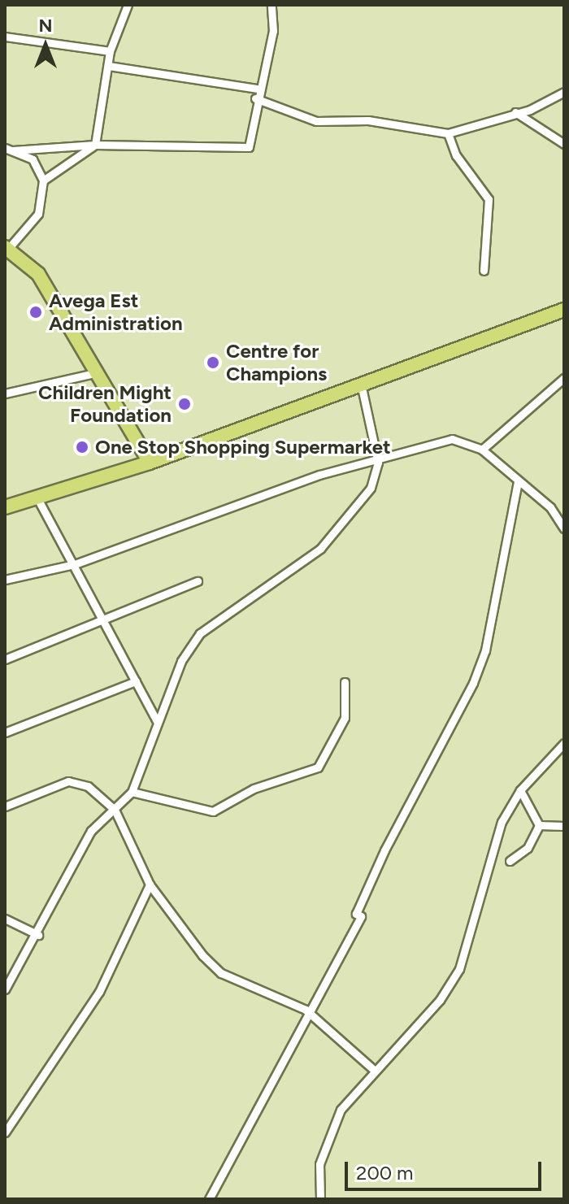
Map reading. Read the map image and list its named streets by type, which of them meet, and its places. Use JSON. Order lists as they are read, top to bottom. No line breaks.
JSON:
{"places":["Avega Est Administration","Centre for Champions","Children Might Foundation","One Stop Shopping Supermarket"],"scale_bar":"200 m","north":"top"}
